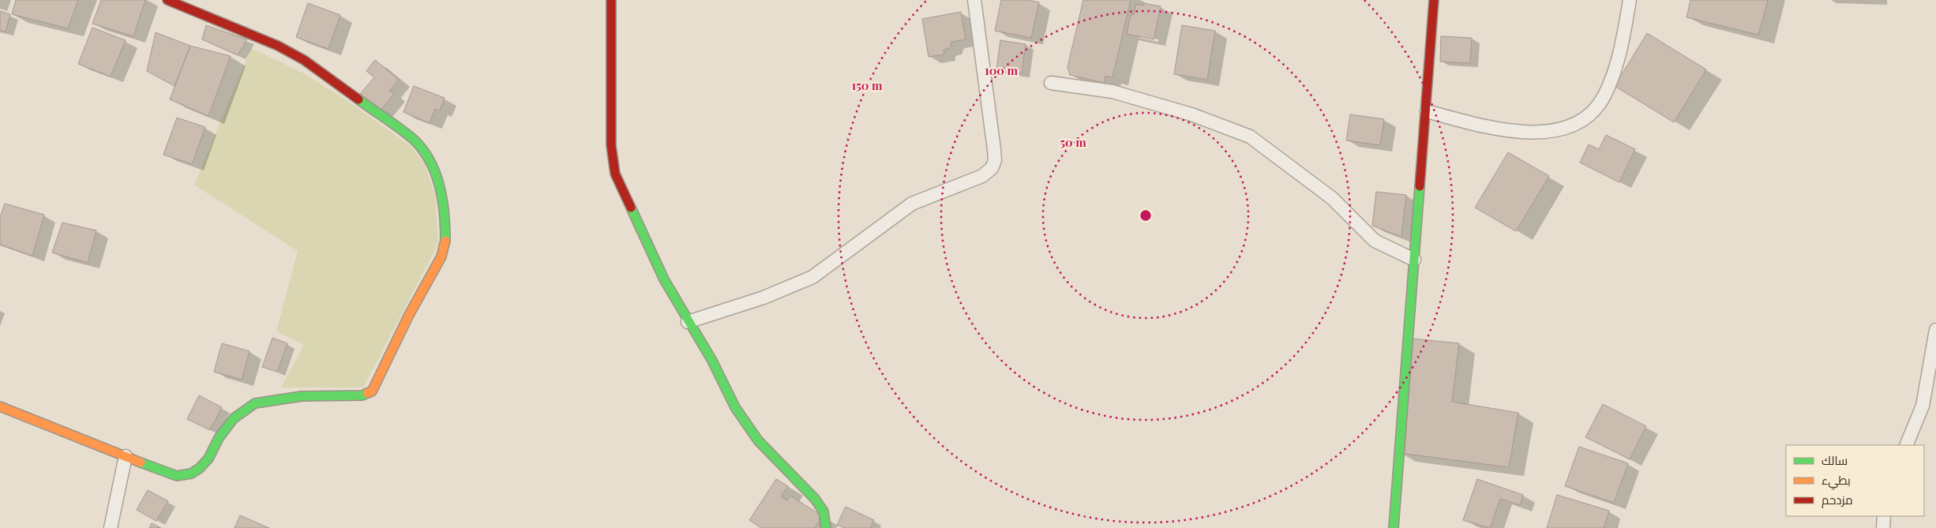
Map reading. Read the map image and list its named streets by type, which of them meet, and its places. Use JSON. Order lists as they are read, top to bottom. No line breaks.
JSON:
{"legend":["سالك","بطيء","مزدحم"],"rings":["100 m","150 m","50 m"]}
